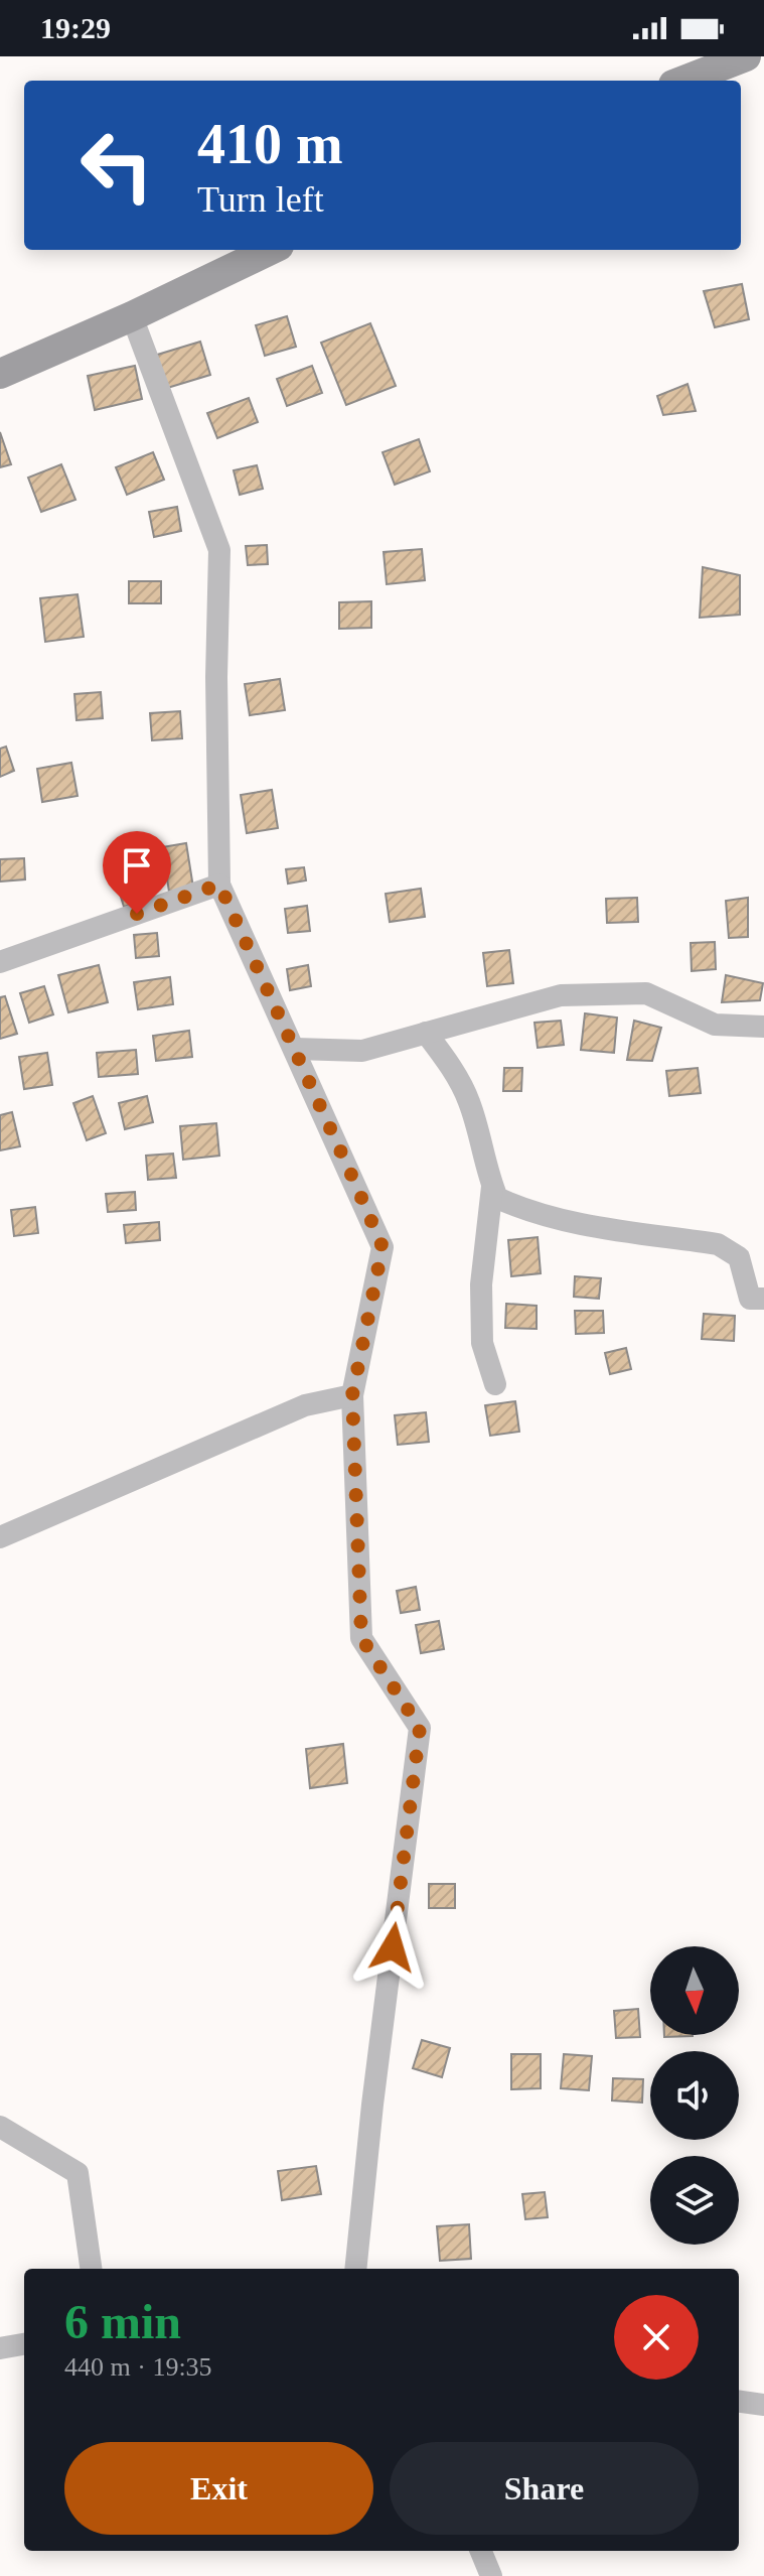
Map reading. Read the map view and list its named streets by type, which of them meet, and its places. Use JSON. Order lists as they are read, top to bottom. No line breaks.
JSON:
{"north":"bottom","page":{"status":"19:29","turn":["410 m","Turn left"],"heading":["6 min","440 m · 19:35"],"buttons":["Exit","Share"]}}
